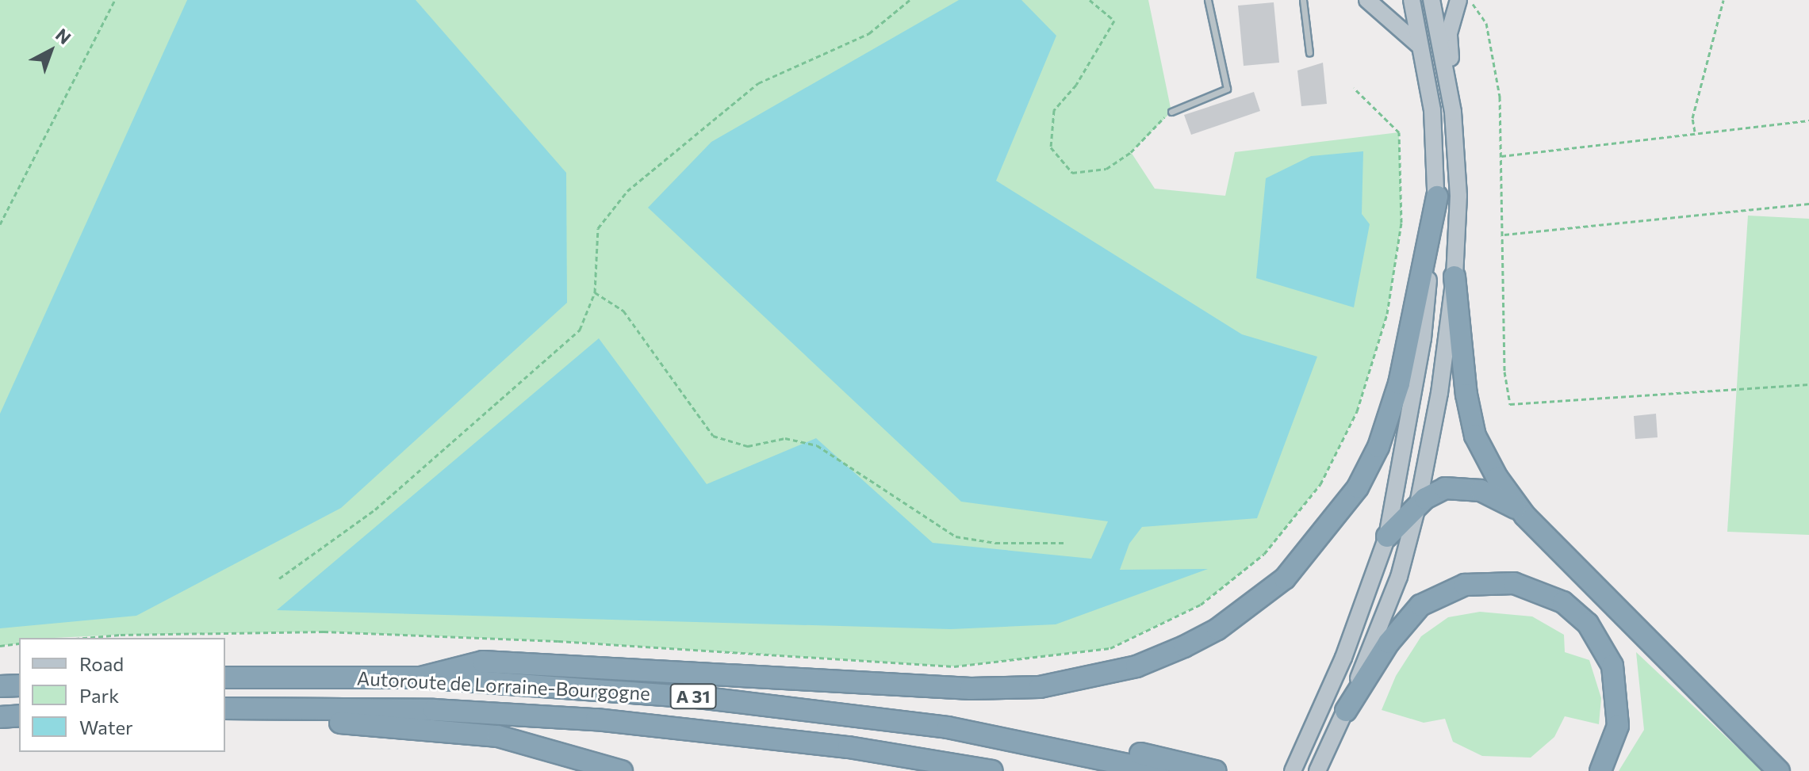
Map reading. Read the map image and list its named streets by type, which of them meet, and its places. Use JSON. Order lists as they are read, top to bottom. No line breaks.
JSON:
{"streets":{"highway":["Autoroute de Lorraine-Bourgogne","A 31"]},"legend":["Road","Park","Water"],"north":"top right"}
